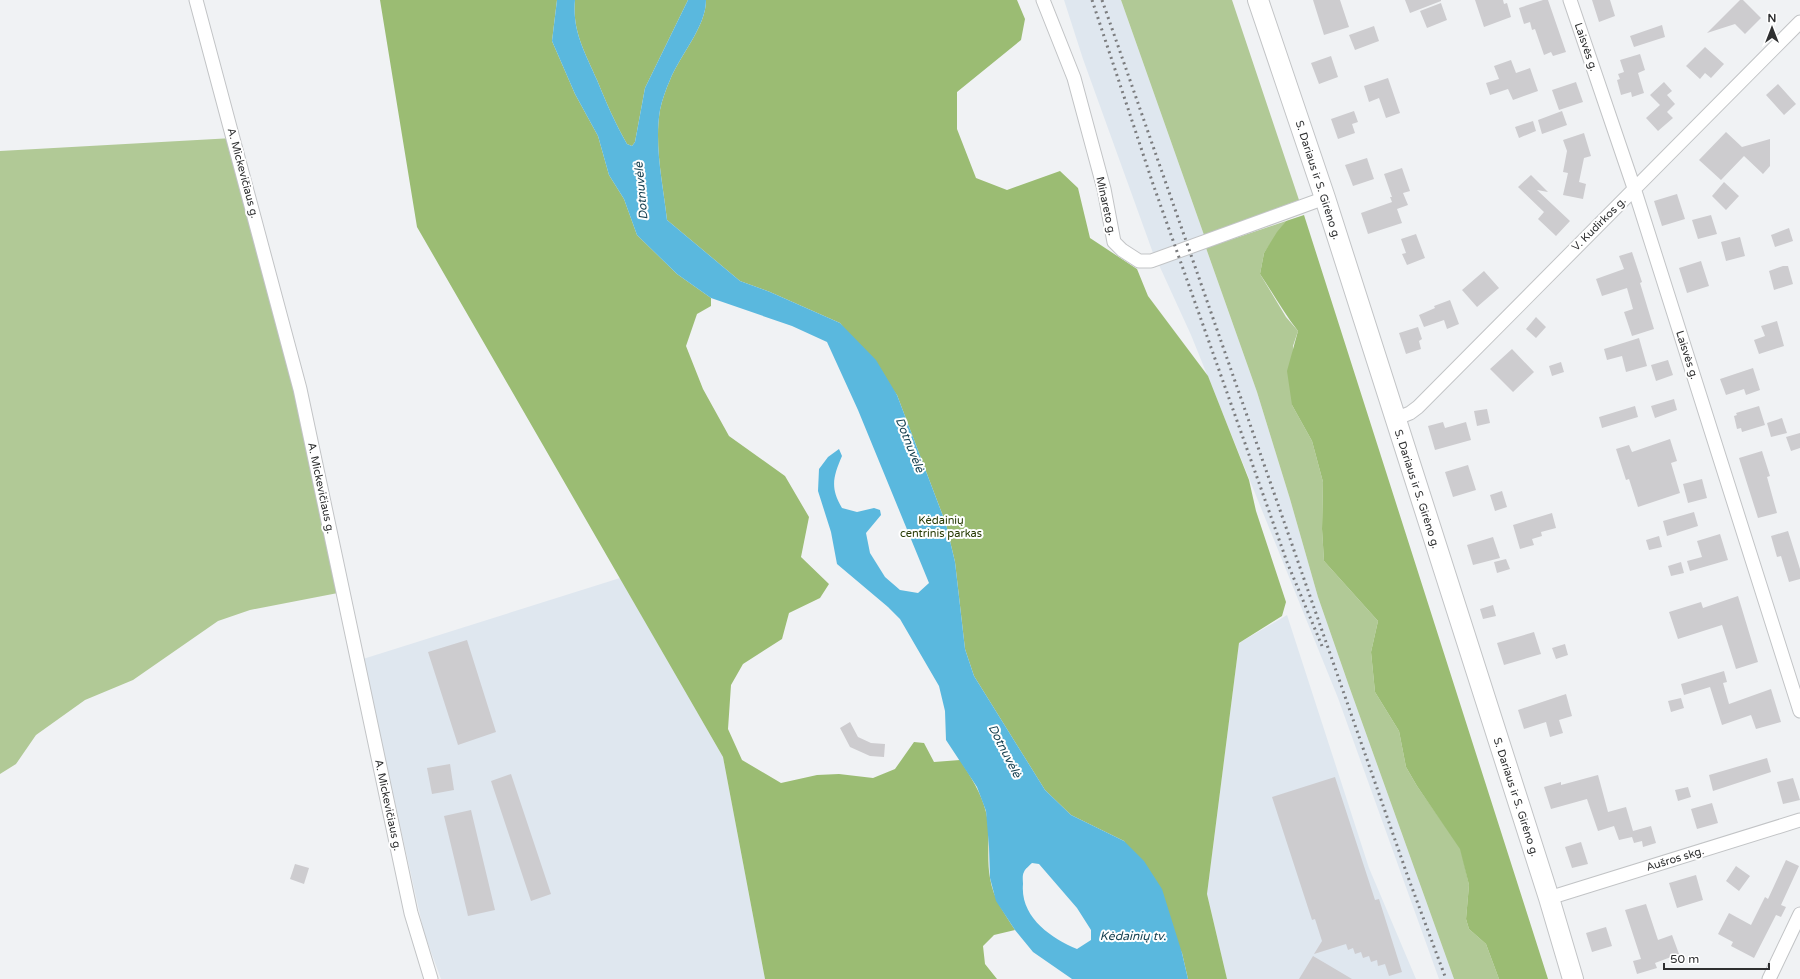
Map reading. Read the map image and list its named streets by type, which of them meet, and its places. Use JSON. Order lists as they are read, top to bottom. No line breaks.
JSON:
{"streets":{"main road":["S. Dariaus ir S. Girėno g."],"street":["Laisvės g.","A. Mickevičiaus g.","Minareto g.","V. Kudirkos g.","Aušros skg."]},"crossings":[["Laisvės g.","V. Kudirkos g."],["S. Dariaus ir S. Girėno g.","Minareto g."],["S. Dariaus ir S. Girėno g.","V. Kudirkos g."],["S. Dariaus ir S. Girėno g.","Aušros skg."]],"water":["Dotnuvėlė","Kėdainių tv."],"parks":["Kėdainių centrinis parkas"],"scale_bar":"50 m","north":"top"}
